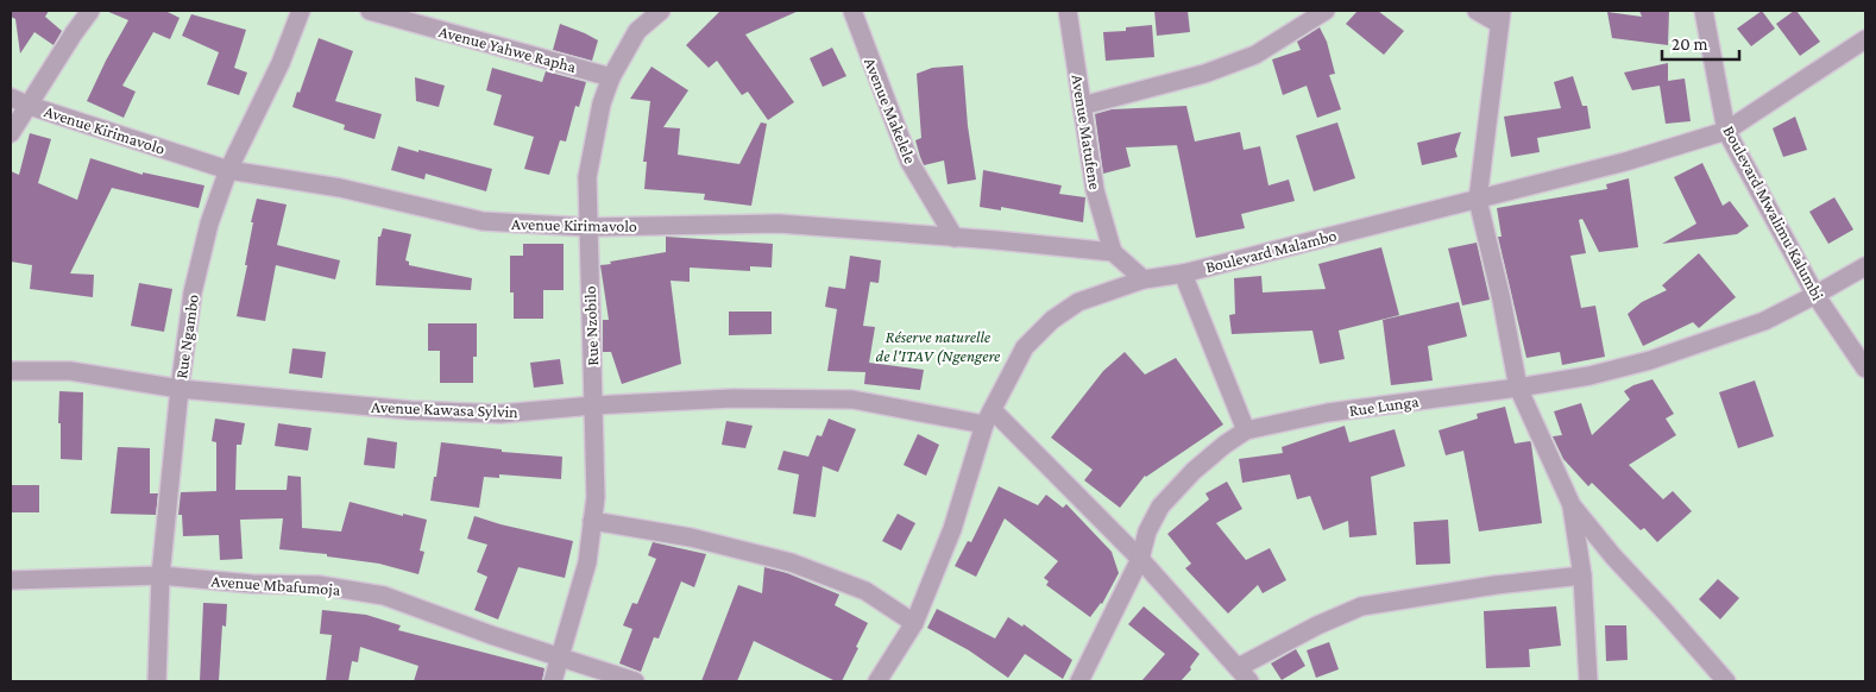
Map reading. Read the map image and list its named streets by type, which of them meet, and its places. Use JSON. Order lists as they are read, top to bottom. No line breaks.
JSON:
{"streets":{"street":["Avenue Yahwe Rapha","Avenue Makelele","Avenue Kirimavolo","Avenue Matufene","Boulevard Mwalimu Kalumbi","Boulevard Malambo","Rue Nzobilo","Rue Ngambo","Rue Lunga","Avenue Kawasa Sylvin","Avenue Mbafumoja"]},"crossings":[["Avenue Yahwe Rapha","Rue Nzobilo"],["Avenue Makelele","Avenue Kirimavolo"],["Avenue Kirimavolo","Avenue Matufene"],["Avenue Kirimavolo","Rue Nzobilo"],["Avenue Kirimavolo","Rue Ngambo"],["Boulevard Mwalimu Kalumbi","Boulevard Malambo"],["Boulevard Mwalimu Kalumbi","Rue Lunga"],["Boulevard Malambo","Avenue Kawasa Sylvin"],["Rue Nzobilo","Avenue Kawasa Sylvin"],["Rue Nzobilo","Avenue Mbafumoja"],["Rue Ngambo","Avenue Kawasa Sylvin"],["Rue Ngambo","Avenue Mbafumoja"]],"parks":["Réserve naturelle de l'ITAV (Ngengere"],"scale_bar":"20 m"}
